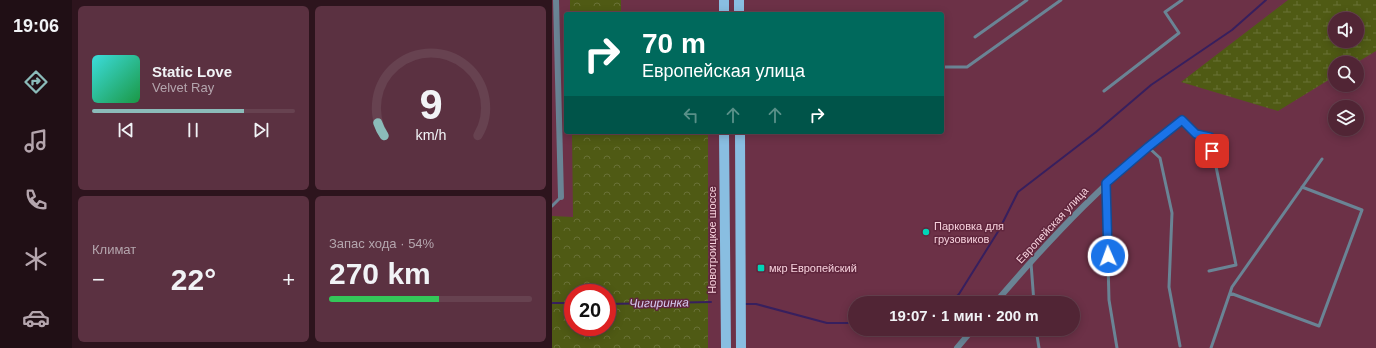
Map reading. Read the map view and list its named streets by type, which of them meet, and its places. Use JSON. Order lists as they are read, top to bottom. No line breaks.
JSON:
{"streets":{"main road":["Новотроицкое шоссе"],"street":["Европейская улица"]},"water":["Чигиринка"],"places":{"other":["Парковка для грузовиков"],"transit":["мкр Европейский"]},"page":{"tabs":"19:06","turn":["70 m","Европейская улица"],"song":["Static Love","Velvet Ray"],"tile":["Климат",["Запас хода · 54%","270 km"]],"heat":["−","22°","+"],"limit":"20","trip":"19:07 · 1 мин · 200 m","gauge":["9","km/h"]}}
